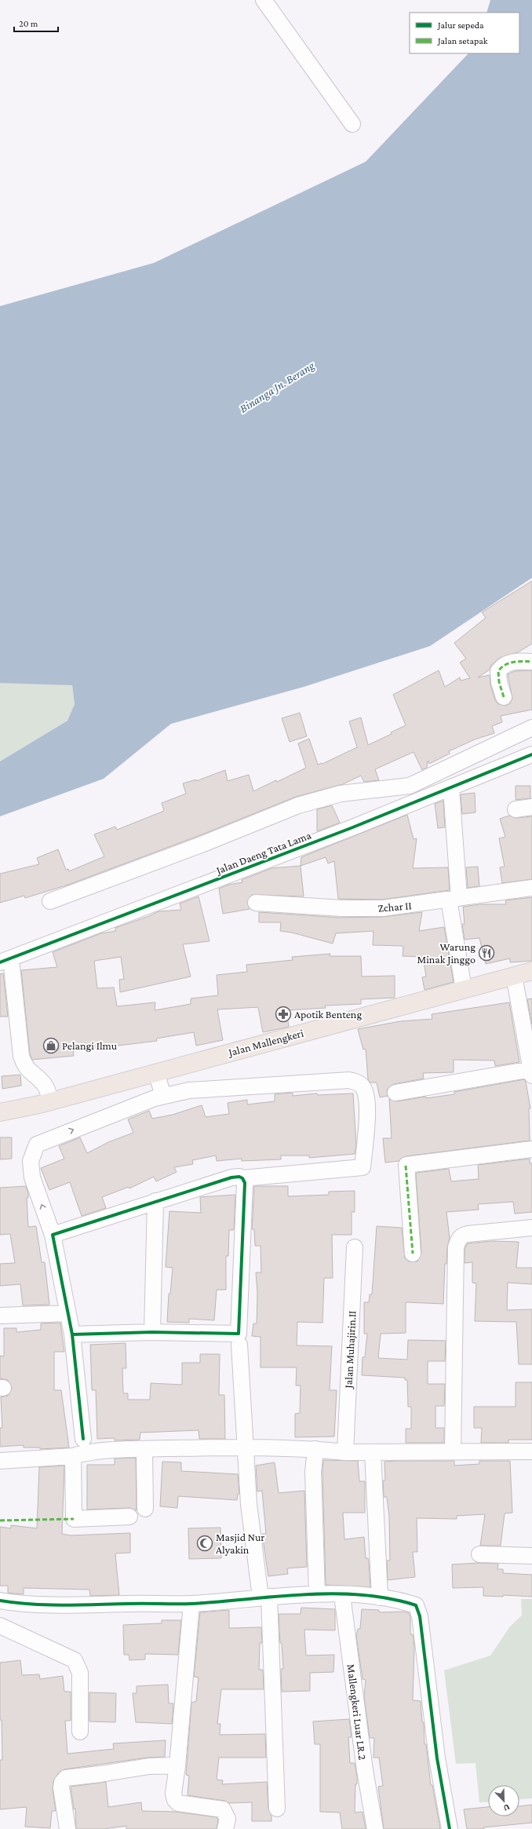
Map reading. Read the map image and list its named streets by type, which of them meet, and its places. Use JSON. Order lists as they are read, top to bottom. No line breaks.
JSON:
{"streets":{"main road":["Jalan Mallengkeri"],"street":["Jalan Daeng Tata Lama","Zchar II","Jalan Muhajirin.II","Mallengkeri Luar LR.2"]},"water":["Binanga Jn. Berang"],"places":{"restaurant":["Warung Minak Jinggo"],"pharmacy":["Apotik Benteng"],"shop":["Pelangi Ilmu"],"mosque":["Masjid Nur Alyakin"]},"legend":["Jalur sepeda","Jalan setapak"],"scale_bar":"20 m","north":"bottom right"}
